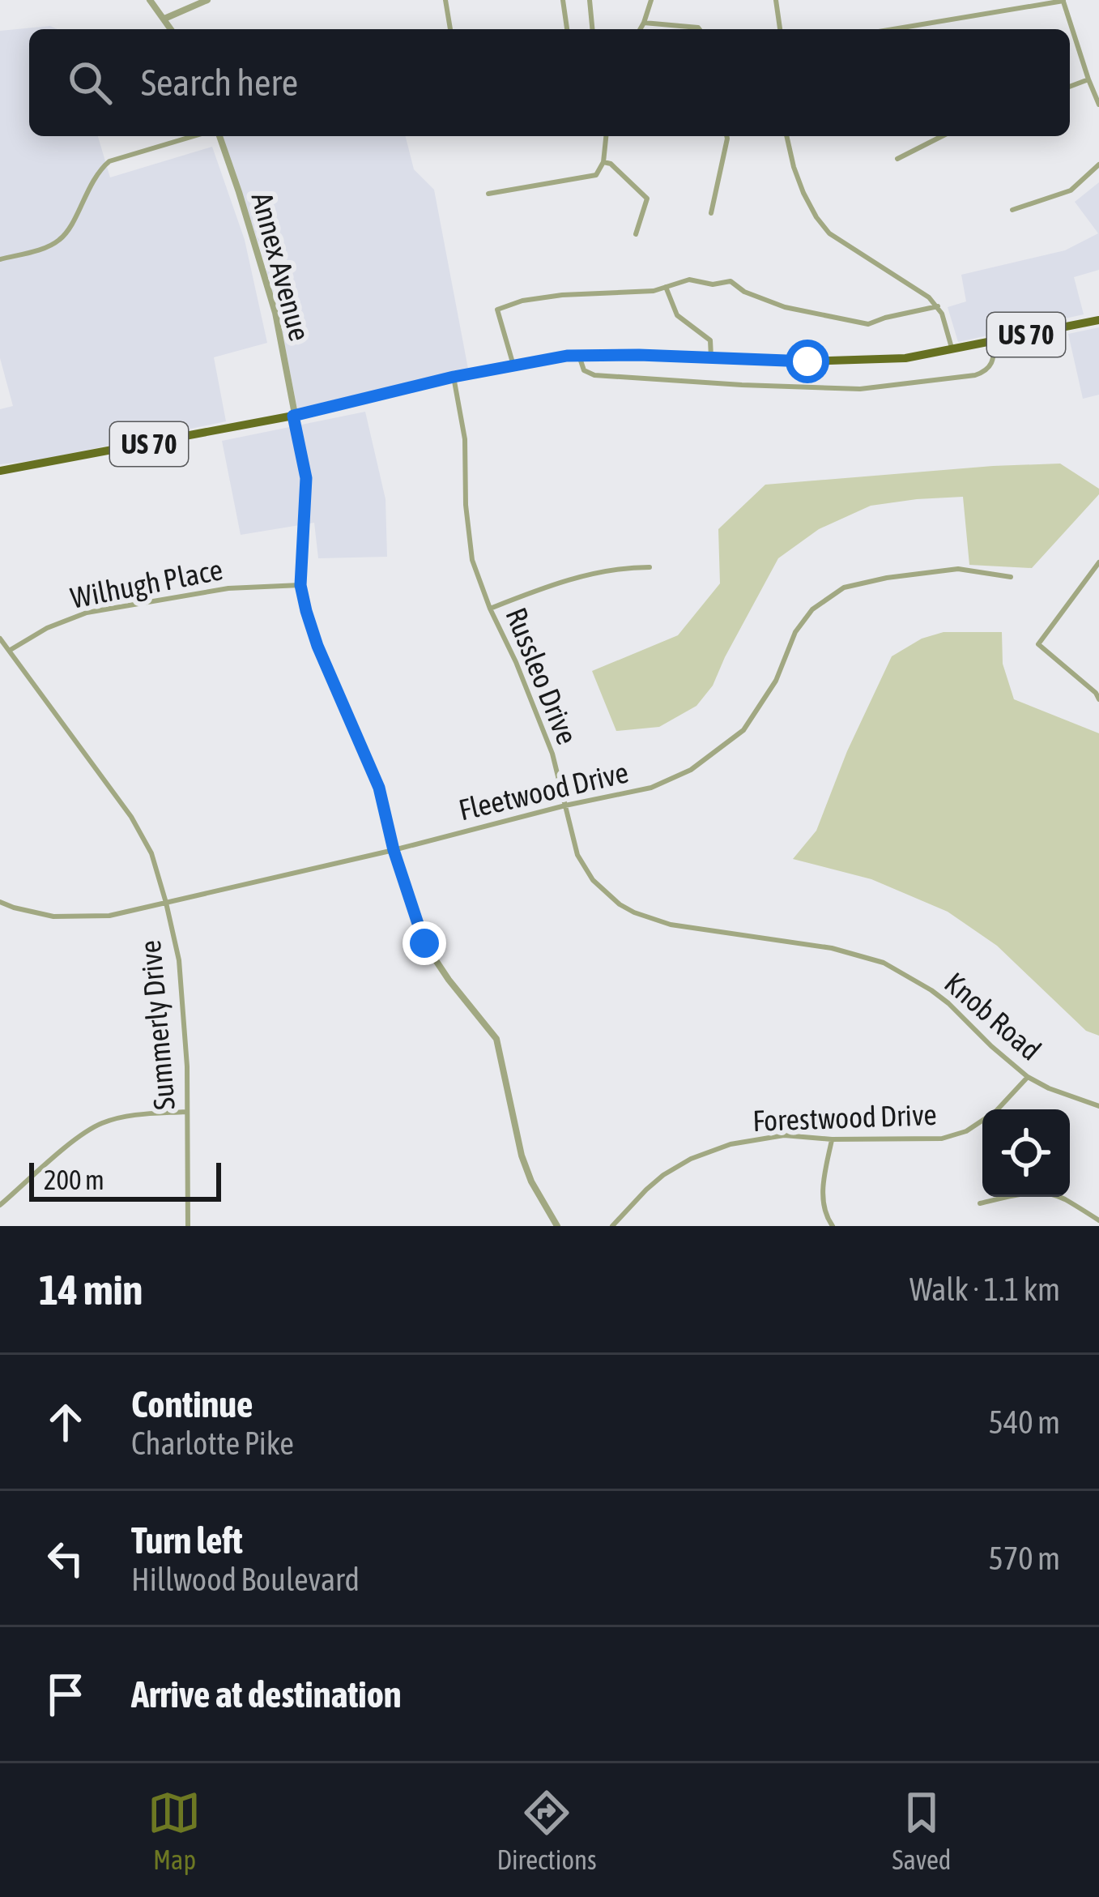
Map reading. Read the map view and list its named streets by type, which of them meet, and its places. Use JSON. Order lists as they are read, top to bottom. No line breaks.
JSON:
{"streets":{"main road":["US 70"],"street":["Annex Avenue","Wilhugh Place","Russleo Drive","Fleetwood Drive","Knob Road","Summerly Drive","Forestwood Drive"]},"crossings":[["Annex Avenue","US 70"],["Annex Avenue","Wilhugh Place"],["Annex Avenue","Fleetwood Drive"],["US 70","Russleo Drive"],["Wilhugh Place","Summerly Drive"],["Russleo Drive","Fleetwood Drive"],["Russleo Drive","Knob Road"],["Fleetwood Drive","Summerly Drive"],["Knob Road","Forestwood Drive"]],"scale_bar":"200 m","page":{"search":"Search here","scale":"200 m","heading":["14 min","Walk · 1.1 km"],"list":[["Continue","Charlotte Pike","540 m"],["Turn left","Hillwood Boulevard","570 m"],"Arrive at destination"],"nav":["Map","Directions","Saved"]}}
